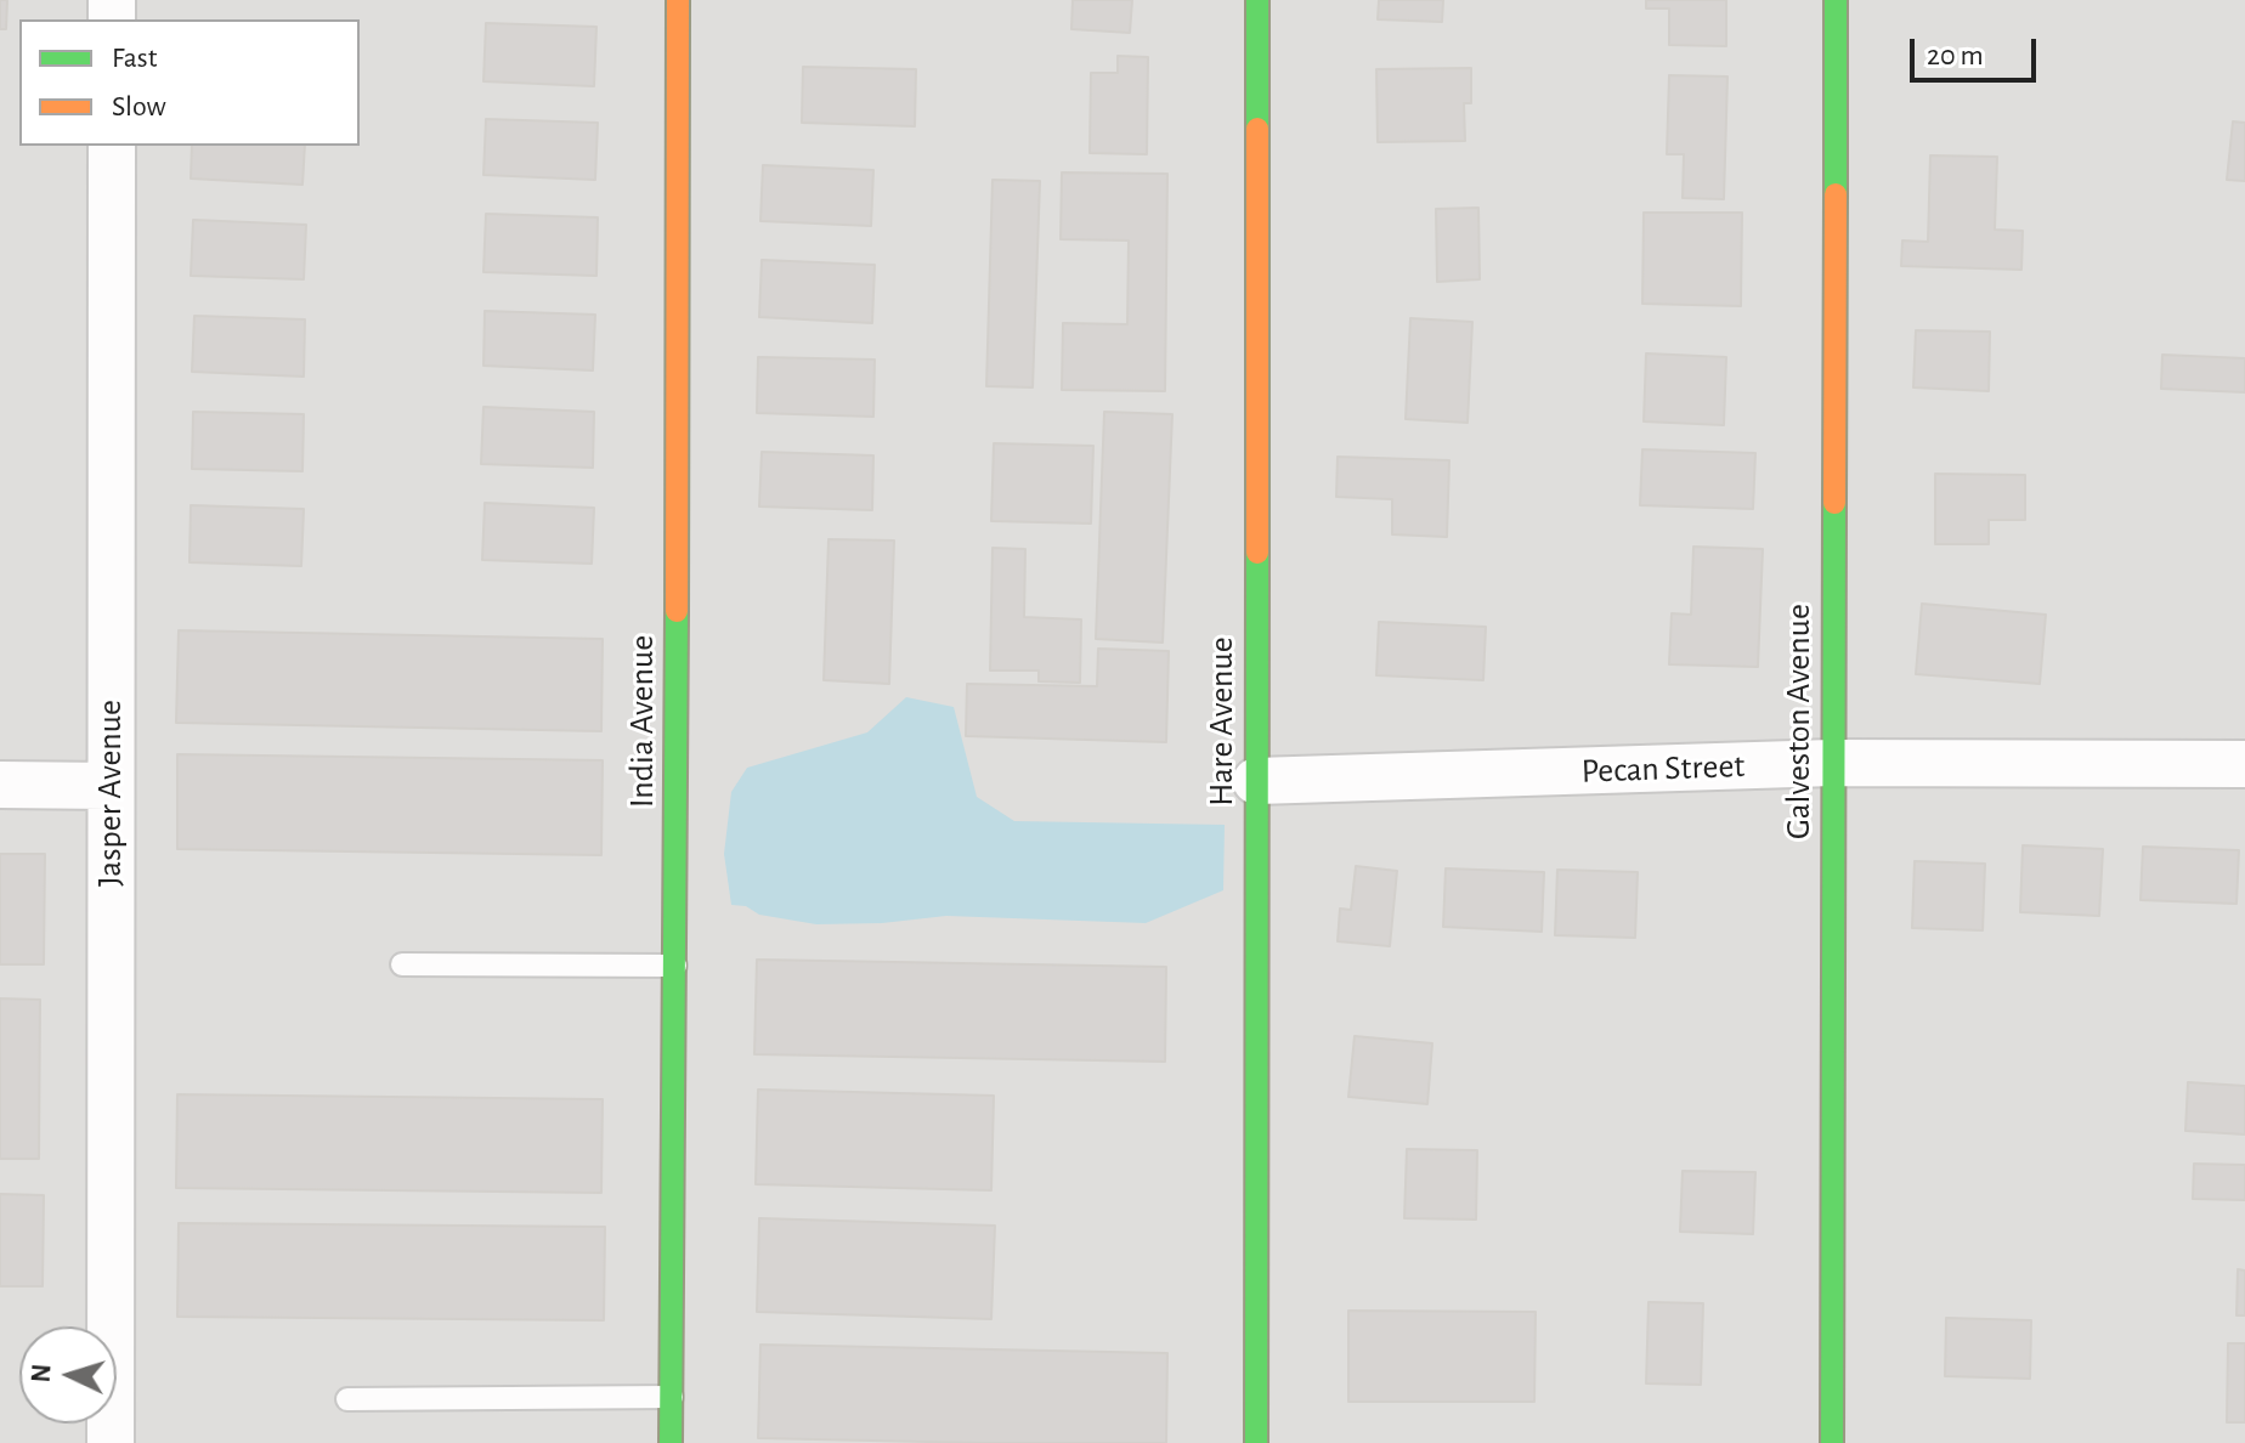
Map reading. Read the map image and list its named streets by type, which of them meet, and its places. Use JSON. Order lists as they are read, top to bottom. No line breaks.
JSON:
{"streets":{"street":["India Avenue","Hare Avenue","Galveston Avenue","Pecan Street","Jasper Avenue"]},"crossings":[["Hare Avenue","Pecan Street"],["Galveston Avenue","Pecan Street"]],"legend":["Fast","Slow"],"scale_bar":"20 m","north":"left"}
